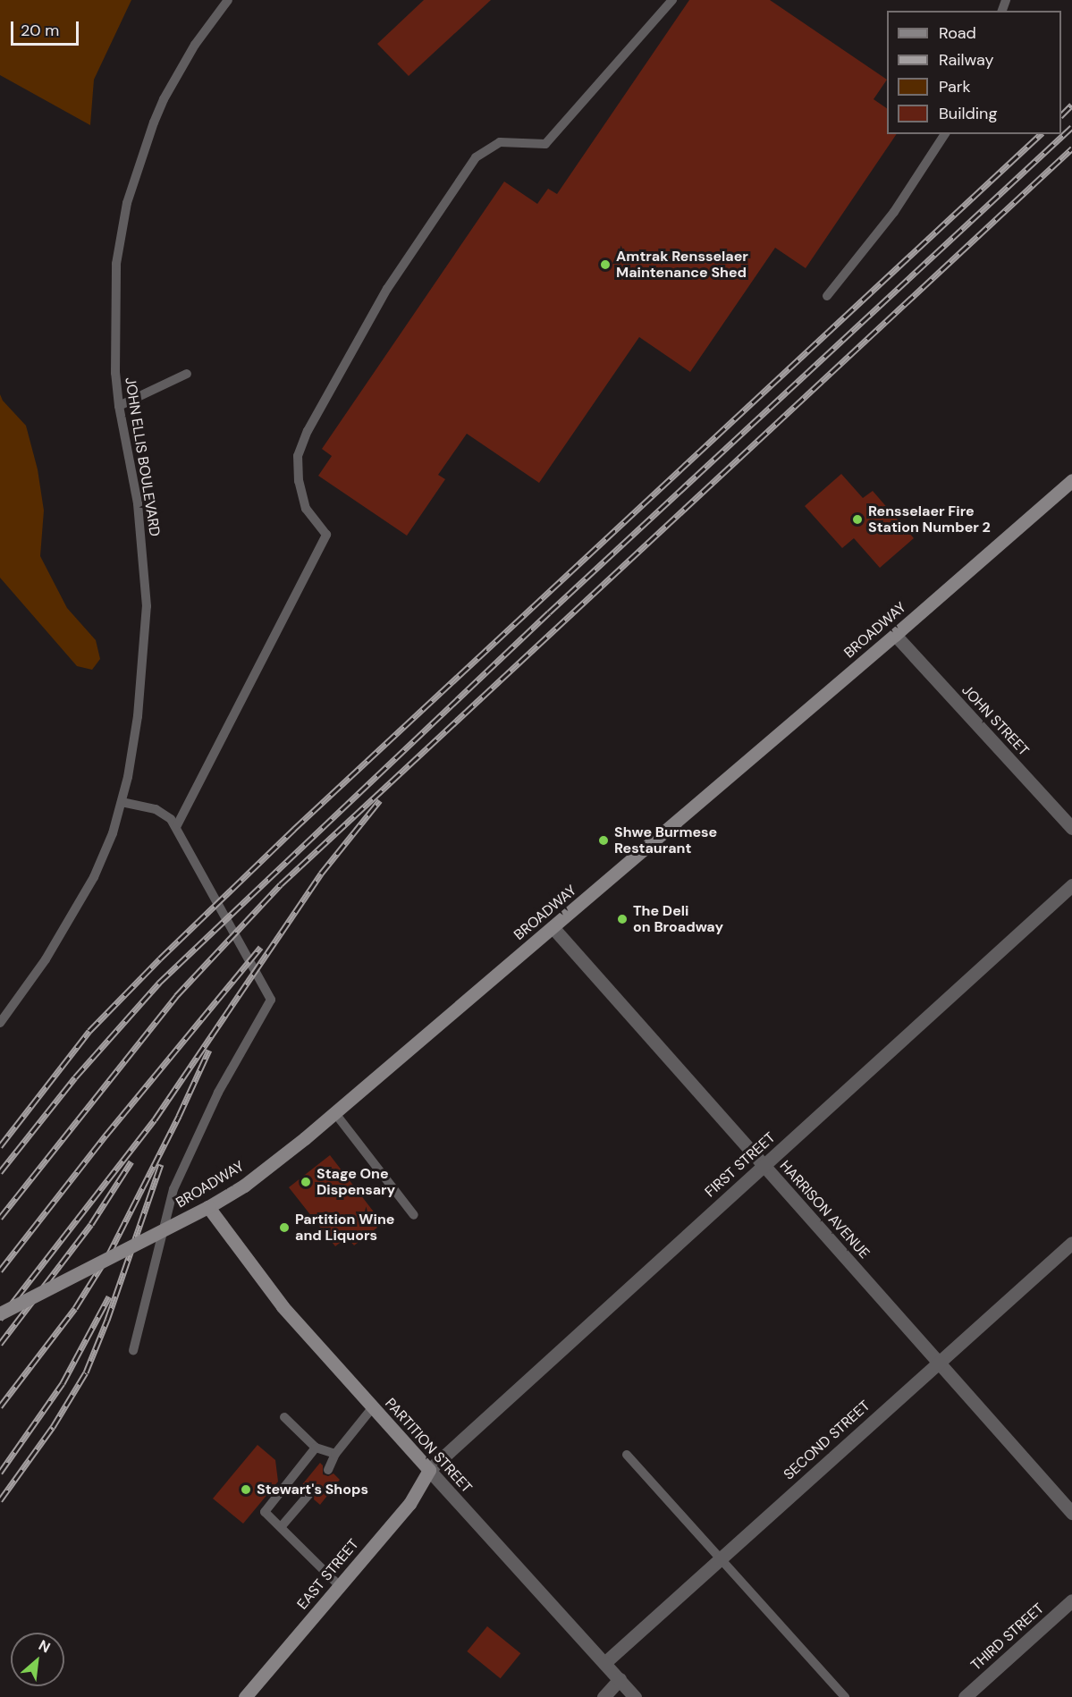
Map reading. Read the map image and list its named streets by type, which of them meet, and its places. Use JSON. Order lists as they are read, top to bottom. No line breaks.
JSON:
{"streets":{"street":["BROADWAY","JOHN STREET","FIRST STREET","HARRISON AVENUE","SECOND STREET","PARTITION STREET","EAST STREET","THIRD STREET"],"lane":["JOHN ELLIS BOULEVARD"]},"crossings":[["BROADWAY","JOHN STREET"],["BROADWAY","HARRISON AVENUE"],["BROADWAY","PARTITION STREET"],["FIRST STREET","HARRISON AVENUE"],["FIRST STREET","PARTITION STREET"],["FIRST STREET","EAST STREET"],["HARRISON AVENUE","SECOND STREET"],["SECOND STREET","PARTITION STREET"],["PARTITION STREET","EAST STREET"]],"places":["Amtrak Rensselaer Maintenance Shed","Rensselaer Fire Station Number 2","Shwe Burmese Restaurant","The Deli on Broadway","Stage One Dispensary","Partition Wine and Liquors","Stewart's Shops"],"legend":["Road","Railway","Park","Building"],"scale_bar":"20 m","north":"top right"}
